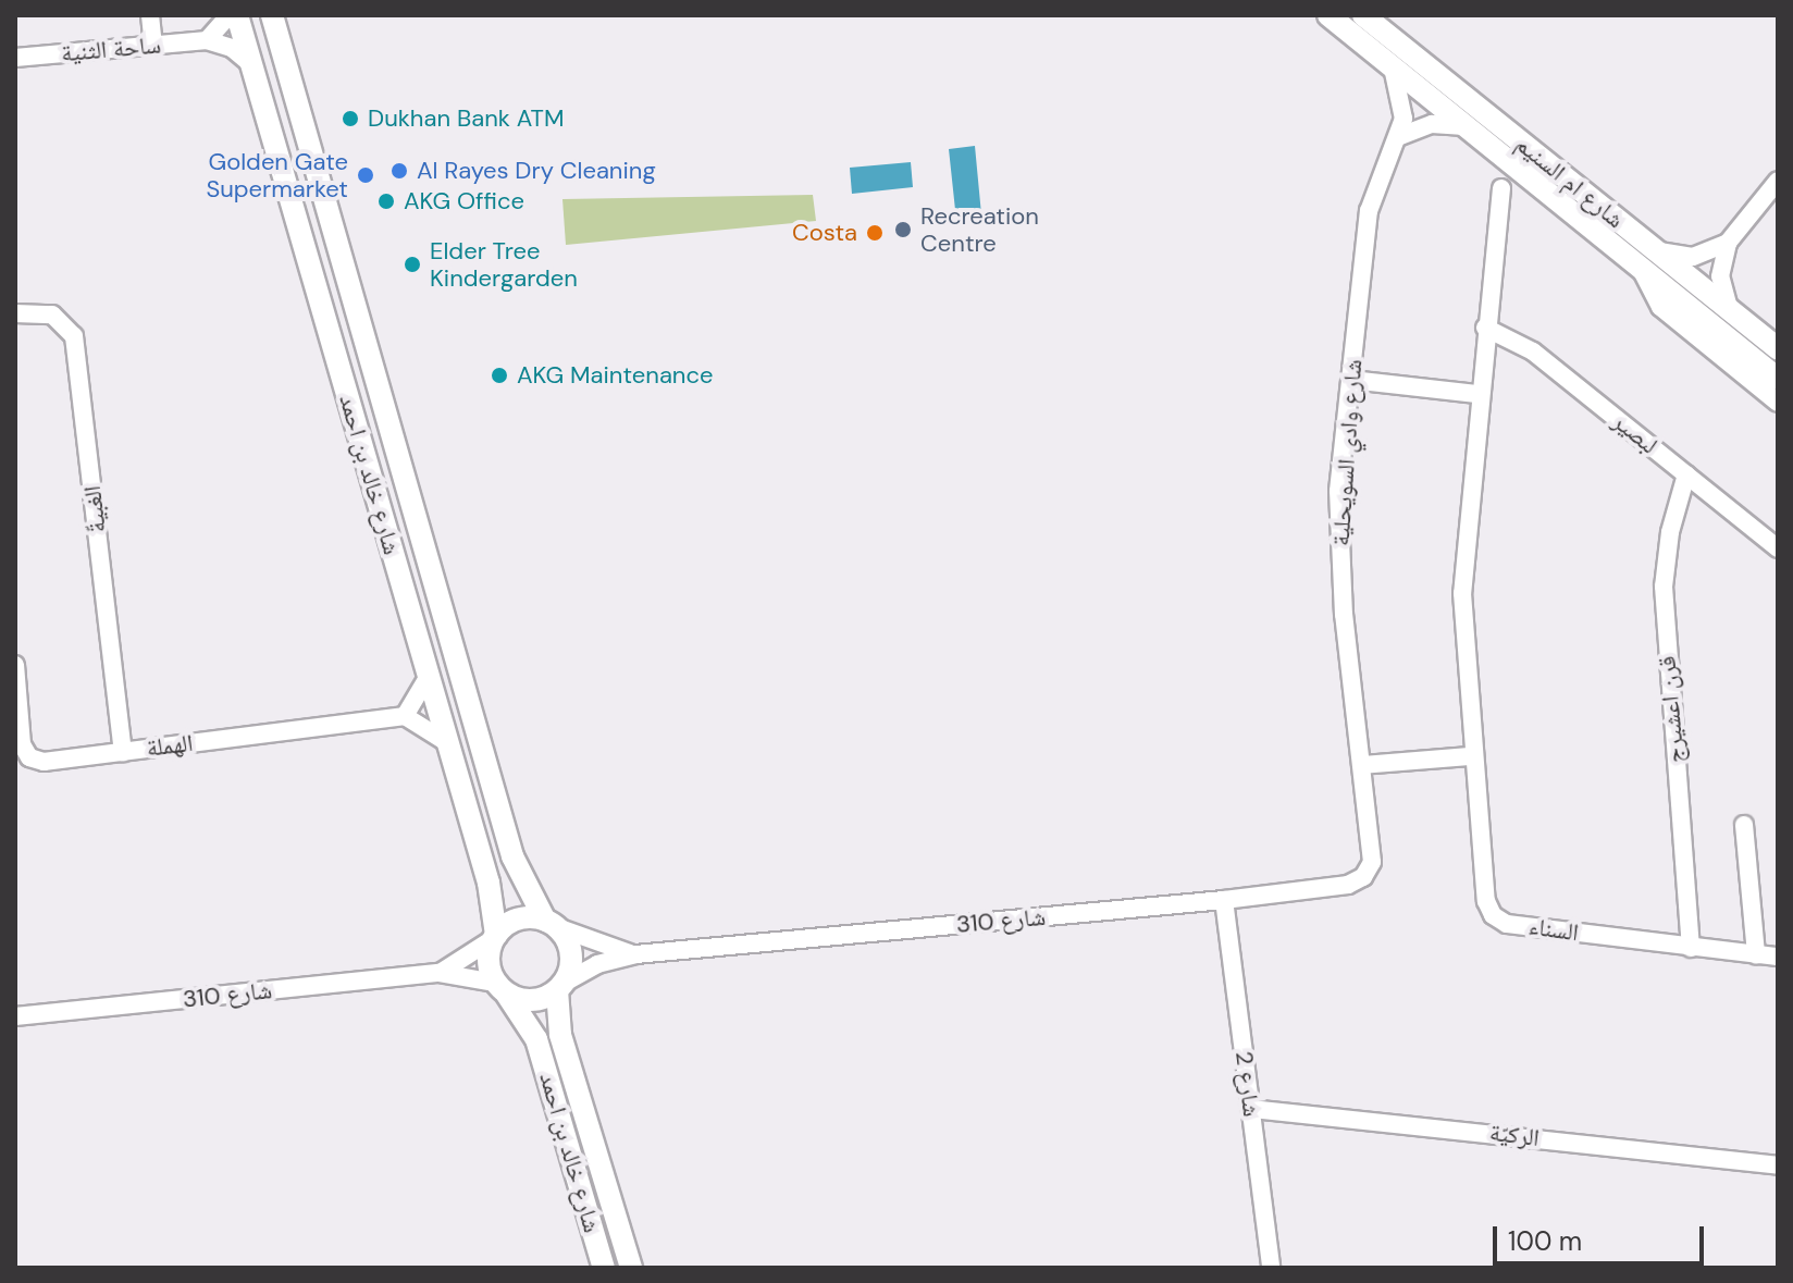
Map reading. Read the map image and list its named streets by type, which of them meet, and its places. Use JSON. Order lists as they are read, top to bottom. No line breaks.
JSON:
{"streets":{"main road":["شارع ام السنيم","شارع خالد بن احمد"],"street":["ساحة الثنية","لبصير","شارع وادي السويحلية","الغبيةّ","قرن اعشيرج","الهملة","شارع 310","السناء","شارع 2","الركيّة"]},"crossings":[["شارع ام السنيم","شارع وادي السويحلية"],["لبصير","قرن اعشيرج"],["لبصير","السناء"],["شارع وادي السويحلية","شارع 310"],["شارع خالد بن احمد","شارع 310"],["الغبيةّ","الهملة"],["قرن اعشيرج","السناء"],["شارع 310","شارع 2"],["شارع 2","الركيّة"]],"places":["Dukhan Bank ATM","Al Rayes Dry Cleaning","Golden Gate Supermarket","AKG Office","Recreation Centre","Costa","Elder Tree Kindergarden","AKG Maintenance"],"scale_bar":"100 m"}
